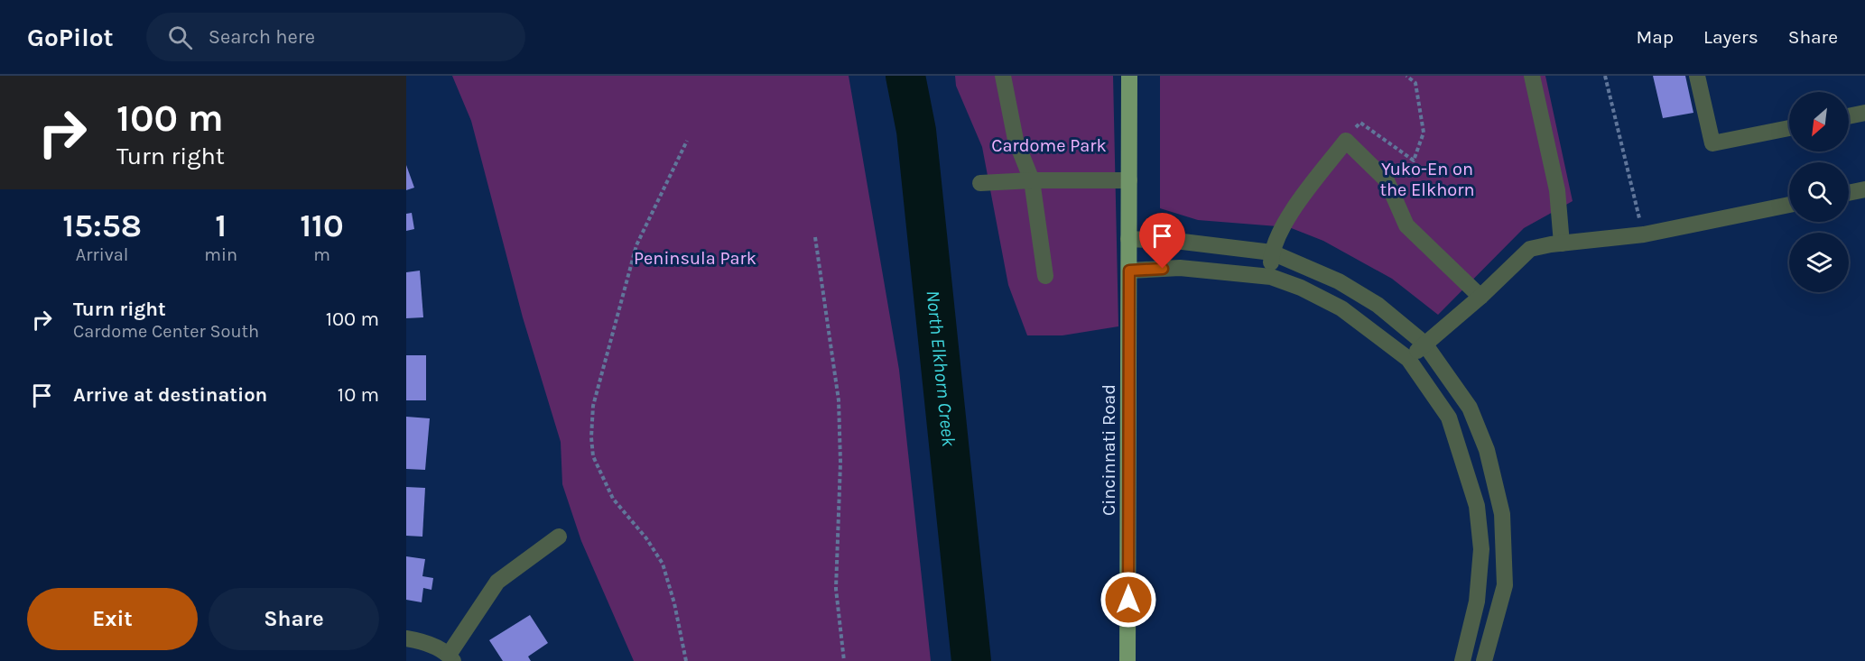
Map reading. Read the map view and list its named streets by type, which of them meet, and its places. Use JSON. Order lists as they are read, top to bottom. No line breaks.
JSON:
{"streets":{"main road":["Cincinnati Road"]},"water":["North Elkhorn Creek"],"parks":["Cardome Park","Yuko-En on the Elkhorn","Peninsula Park"],"north":"bottom left","page":{"header":"GoPilot","search":"Search here","nav":["Map","Layers","Share"],"turn":["100 m","Turn right"],"eta":["15:58","Arrival","1","min","110","m"],"list":[{"name":"Turn right","note":"Cardome Center South","value":"100 m"},{"name":"Arrive at destination","value":"10 m"}],"buttons":["Exit","Share"]}}
